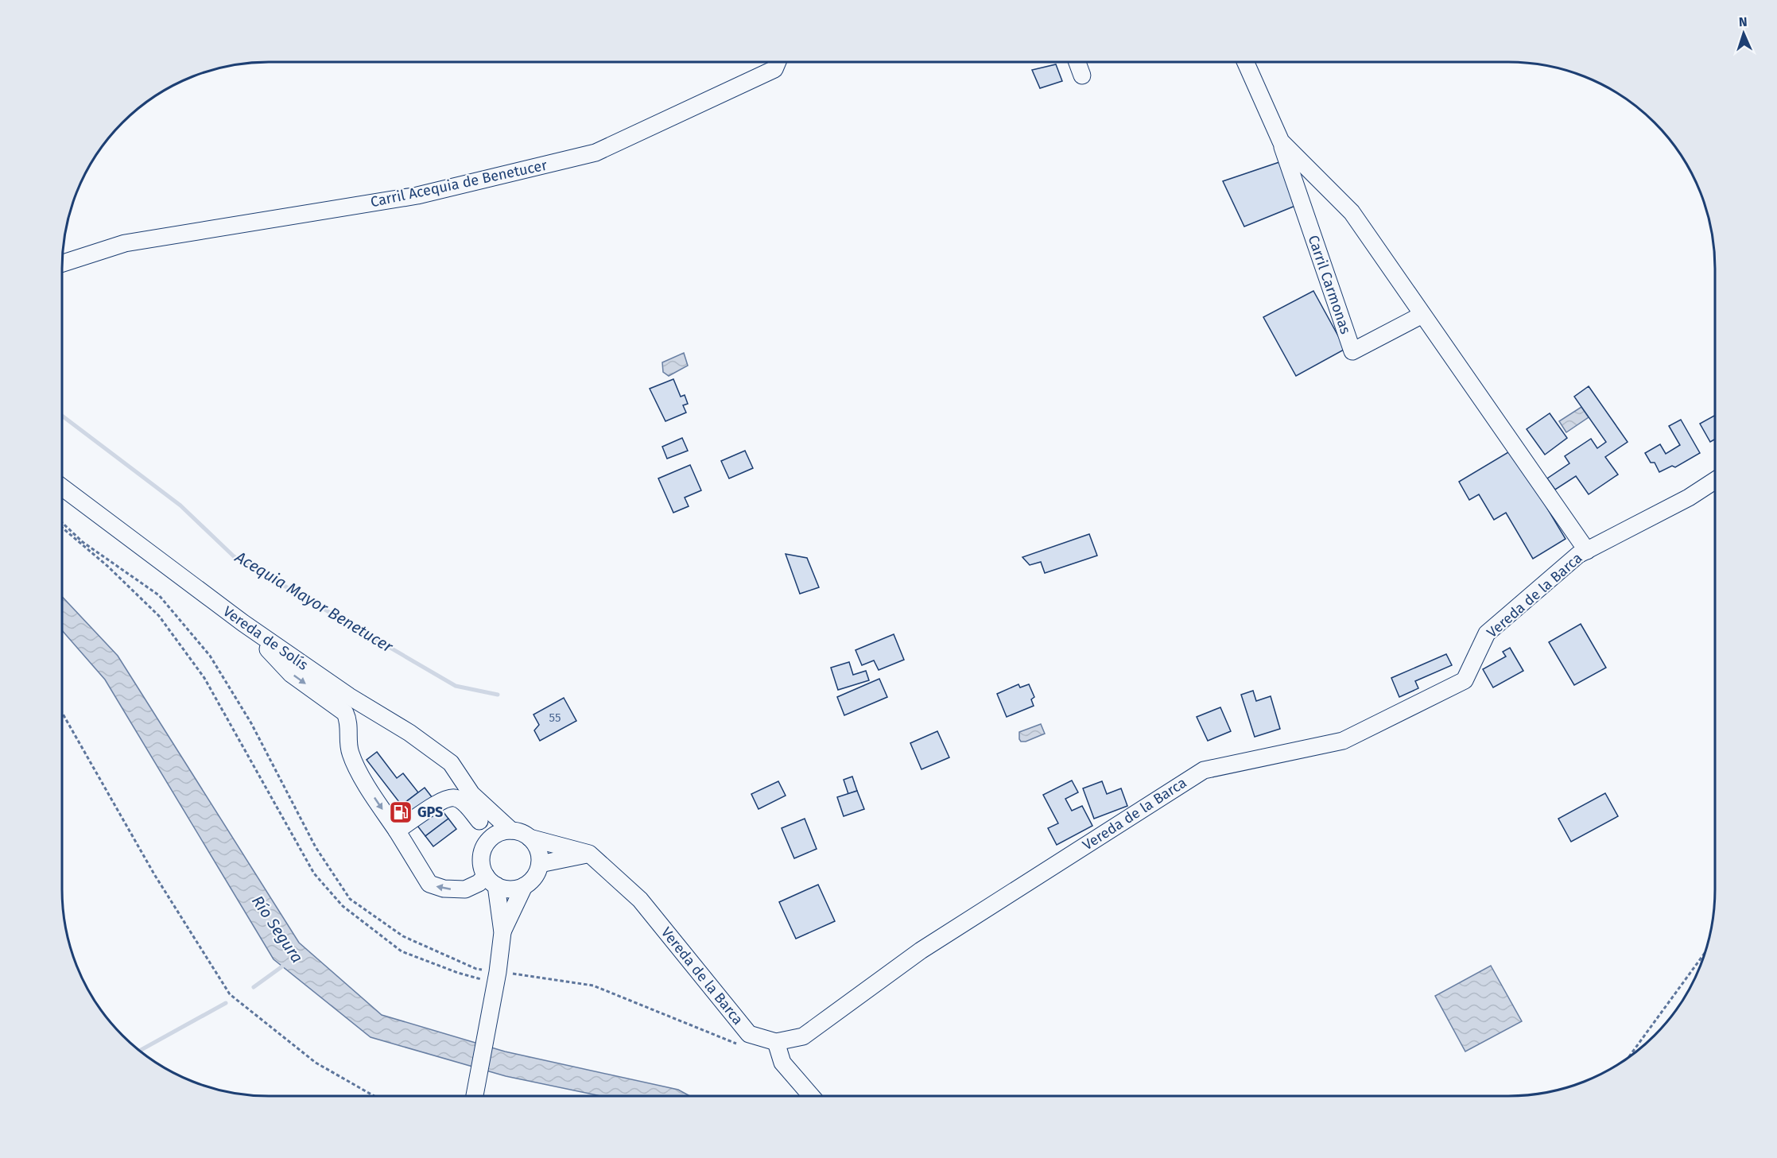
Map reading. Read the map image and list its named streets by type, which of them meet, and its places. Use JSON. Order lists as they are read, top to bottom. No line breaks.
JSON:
{"streets":{"street":["Carril Acequia de Benetucer","Carril Carmonas","Vereda de la Barca","Vereda de Solís"]},"crossings":[["Carril Carmonas","Vereda de la Barca"]],"water":["Acequia Mayor Benetucer","Río Segura"],"places":{"fuel station":["GPS"]},"house_numbers":["55"],"north":"top"}
